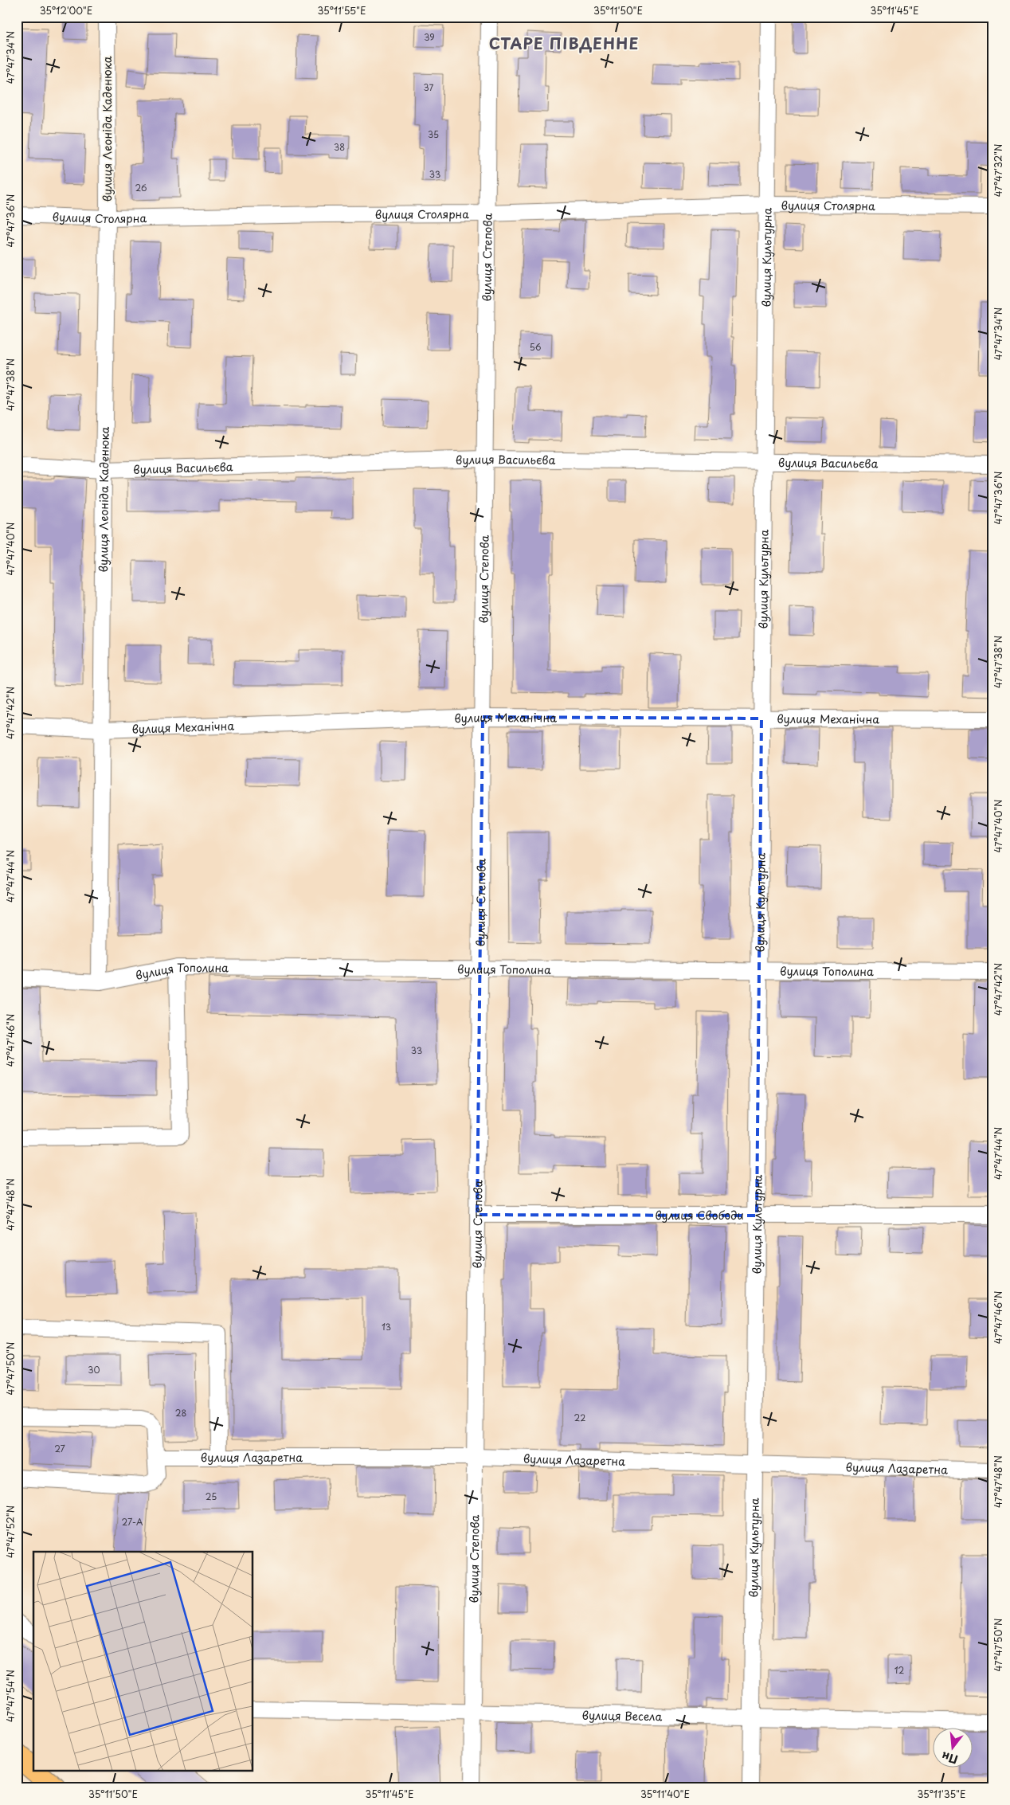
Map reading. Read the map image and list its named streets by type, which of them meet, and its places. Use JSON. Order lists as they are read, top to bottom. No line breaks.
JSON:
{"streets":{"street":["вулиця Леоніда Каденюка","вулиця Столярна","вулиця Степова","вулиця Культурна","вулиця Васильєва","вулиця Механічна","вулиця Тополина","вулиця Свободи","вулиця Лазаретна","вулиця Весела"]},"crossings":[["вулиця Леоніда Каденюка","вулиця Столярна"],["вулиця Леоніда Каденюка","вулиця Васильєва"],["вулиця Леоніда Каденюка","вулиця Механічна"],["вулиця Леоніда Каденюка","вулиця Тополина"],["вулиця Столярна","вулиця Степова"],["вулиця Столярна","вулиця Культурна"],["вулиця Степова","вулиця Васильєва"],["вулиця Степова","вулиця Механічна"],["вулиця Степова","вулиця Тополина"],["вулиця Степова","вулиця Свободи"],["вулиця Степова","вулиця Лазаретна"],["вулиця Степова","вулиця Весела"],["вулиця Культурна","вулиця Васильєва"],["вулиця Культурна","вулиця Механічна"],["вулиця Культурна","вулиця Тополина"],["вулиця Культурна","вулиця Свободи"],["вулиця Культурна","вулиця Лазаретна"],["вулиця Культурна","вулиця Весела"]],"districts":["СТАРЕ ПІВДЕННЕ"],"house_numbers":["39","37","35","38","33","26","56","33","13","30","28","22","27","25","27-А","12"],"north":"bottom","coordinates":["35°12'00\"E","35°11'55\"E","35°11'50\"E","35°11'45\"E","47°47'34\"N","47°47'32\"N","47°47'36\"N","47°47'38\"N","47°47'40\"N","47°47'42\"N","47°47'44\"N","47°47'46\"N","47°47'48\"N","47°47'50\"N","47°47'52\"N","47°47'54\"N","35°11'40\"E","35°11'35\"E"]}
